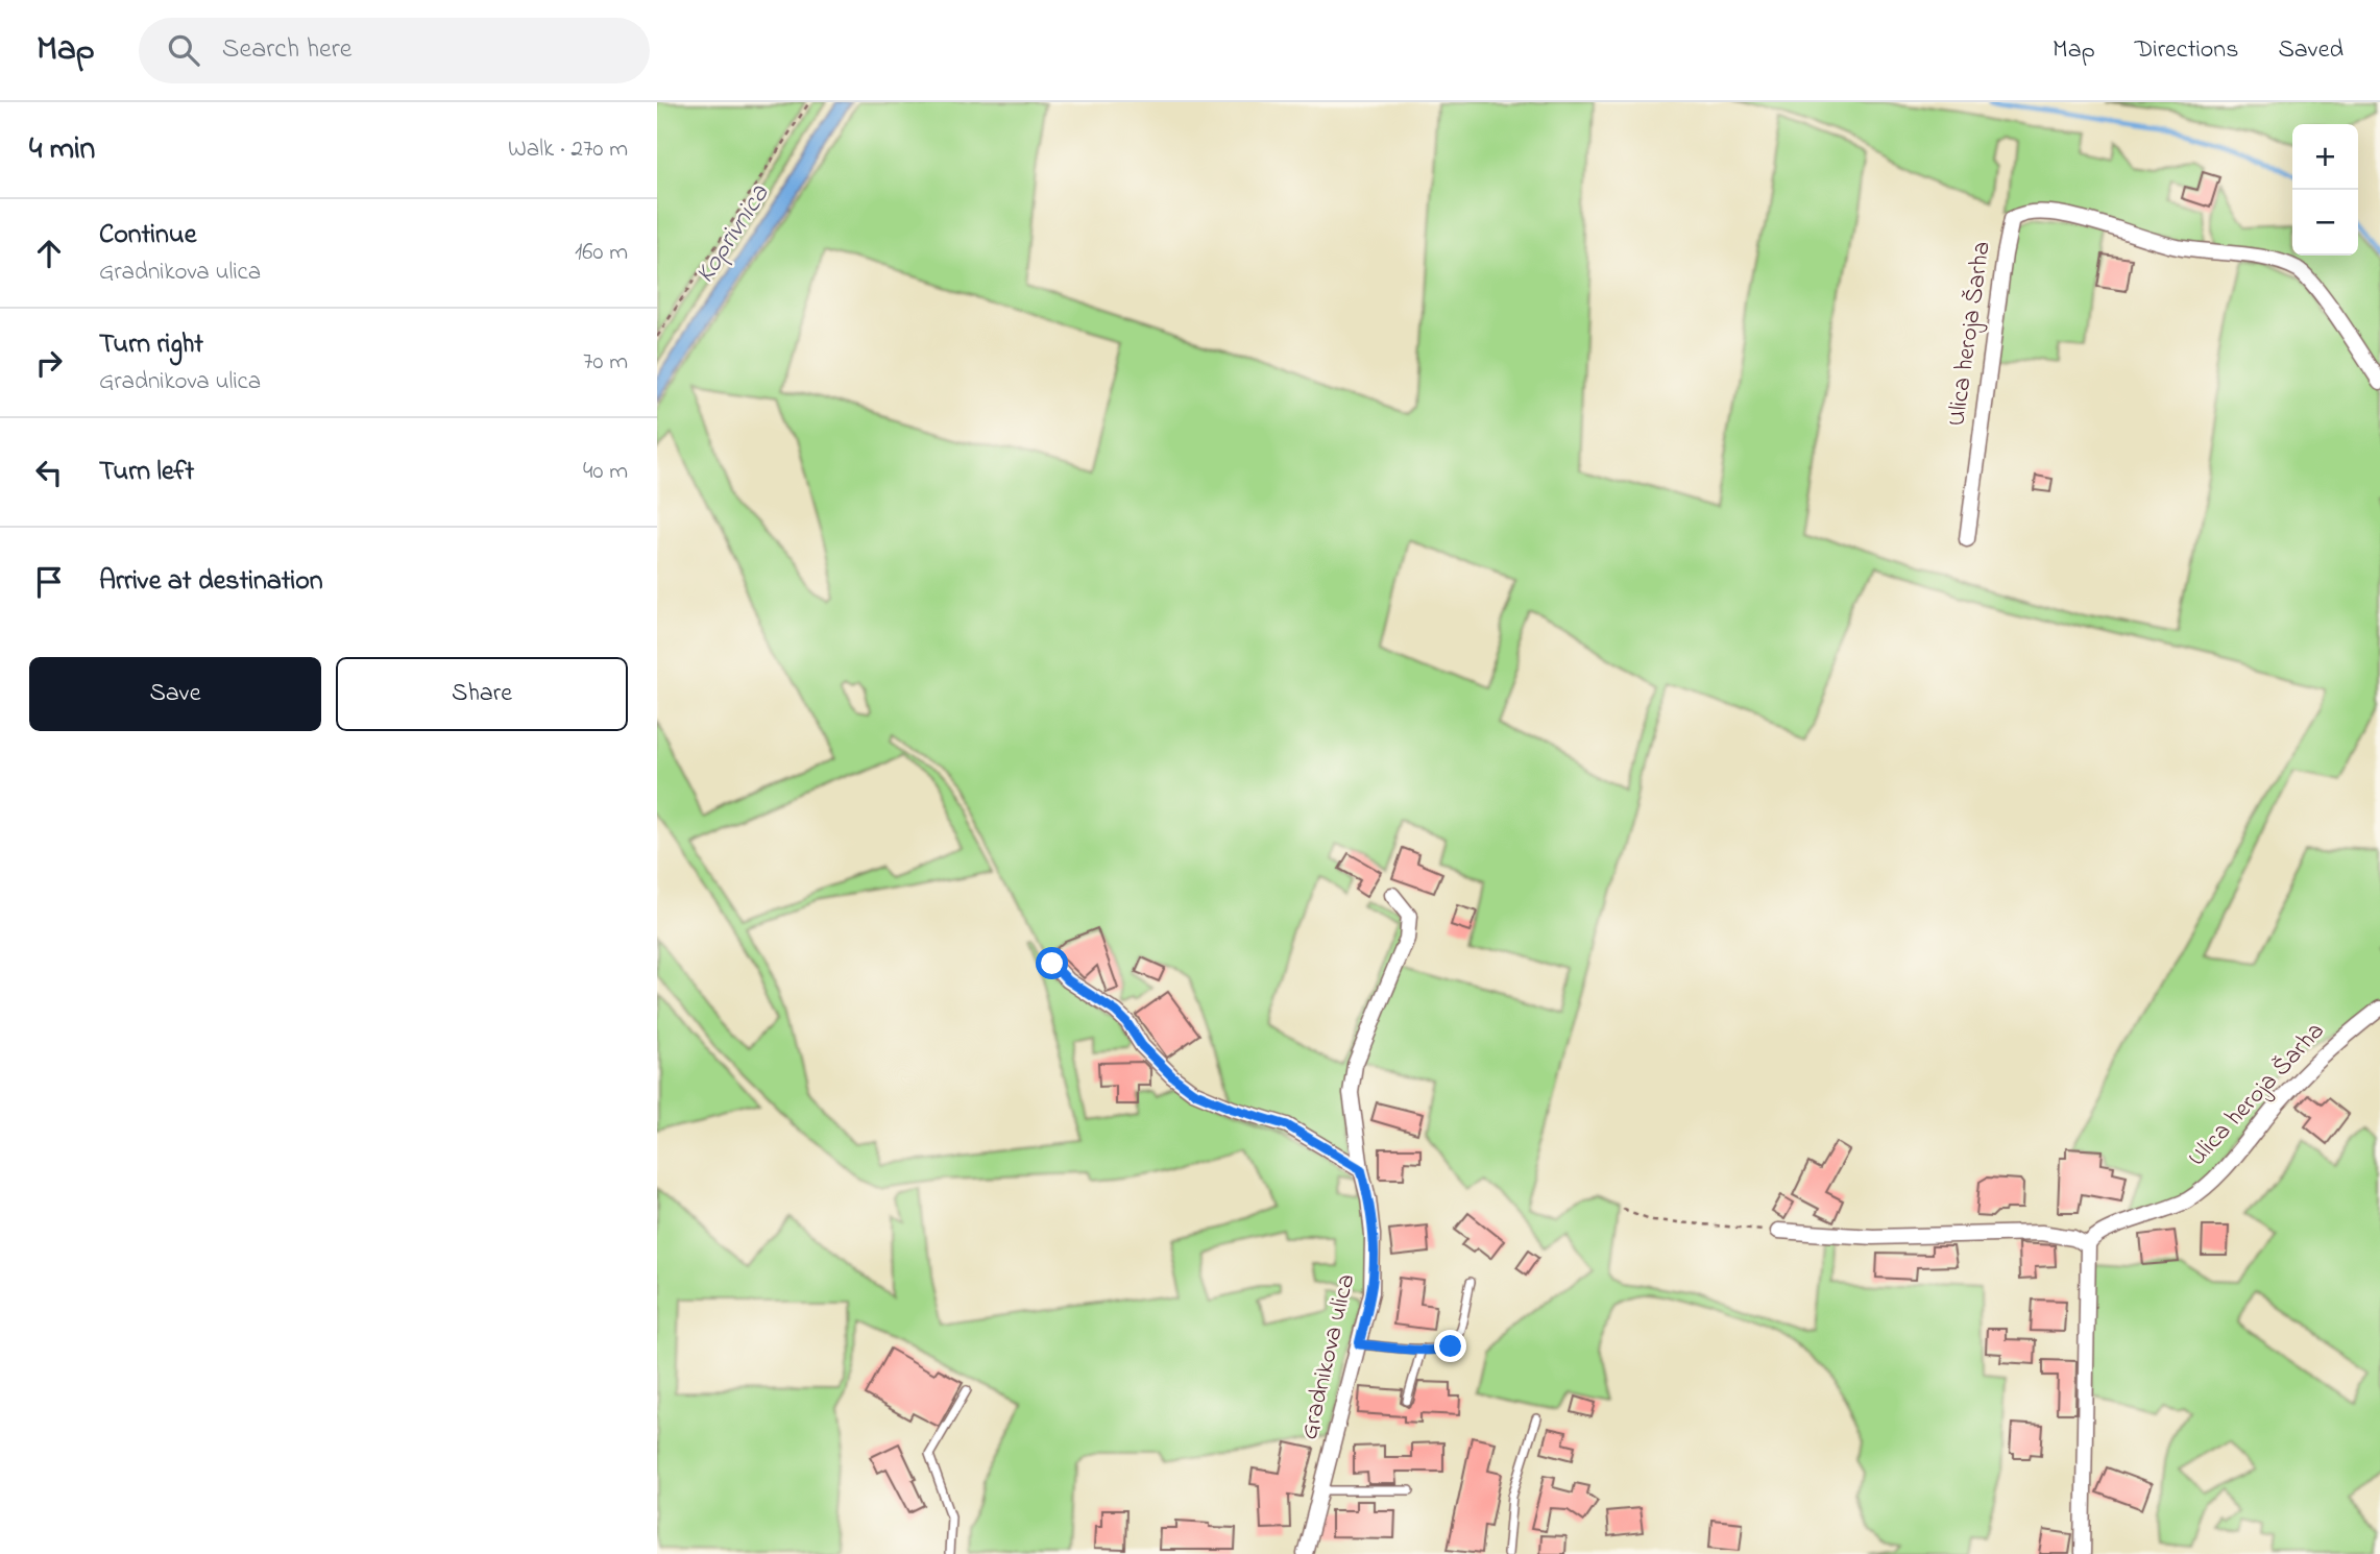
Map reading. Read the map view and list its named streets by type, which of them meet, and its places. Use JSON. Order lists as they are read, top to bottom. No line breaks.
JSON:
{"streets":{"street":["Ulica heroja Šarha","Gradnikova ulica"]},"water":["Koprivnica"],"page":{"header":"Map","search":"Search here","nav":["Map","Directions","Saved"],"heading":["4 min","Walk · 270 m"],"map_buttons":["+","−"],"list":[["Continue","Gradnikova ulica","160 m"],["Turn right","Gradnikova ulica","70 m"],["Turn left","40 m"],"Arrive at destination"],"buttons":["Save","Share"]}}
